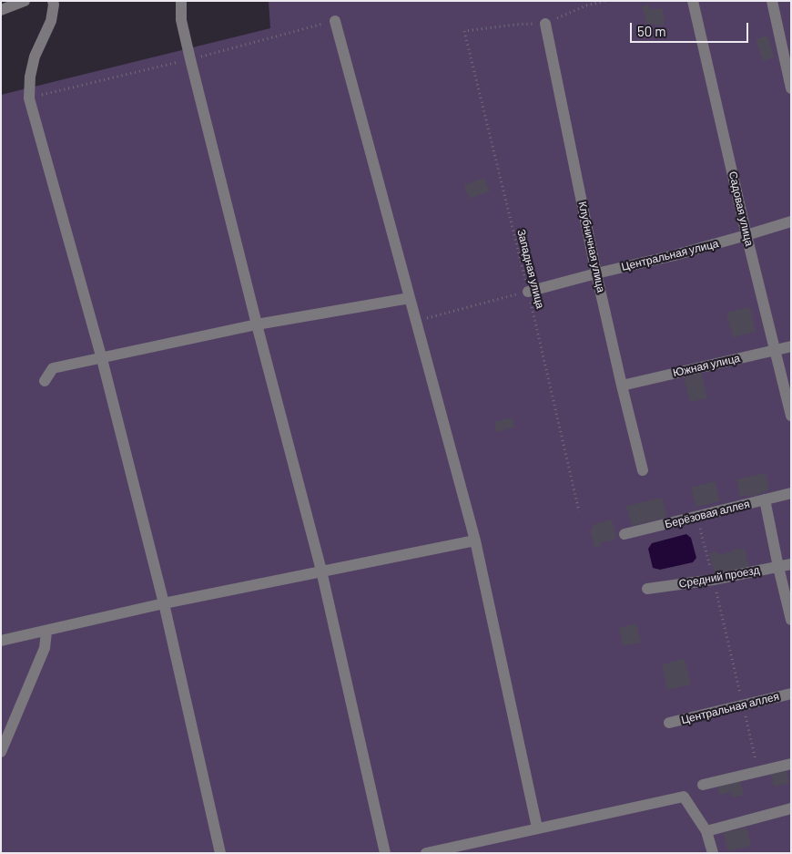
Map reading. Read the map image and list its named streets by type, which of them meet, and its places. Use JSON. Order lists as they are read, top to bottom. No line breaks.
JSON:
{"streets":{"lane":["Садовая улица","Клубничная улица","Центральная улица","Южная улица","Берёзовая аллея","Средний проезд","Центральная аллея"],"path":["Западная улица"]},"crossings":[["Садовая улица","Центральная улица"],["Садовая улица","Южная улица"],["Клубничная улица","Центральная улица"],["Клубничная улица","Южная улица"],["Центральная улица","Западная улица"]],"scale_bar":"50 m"}
